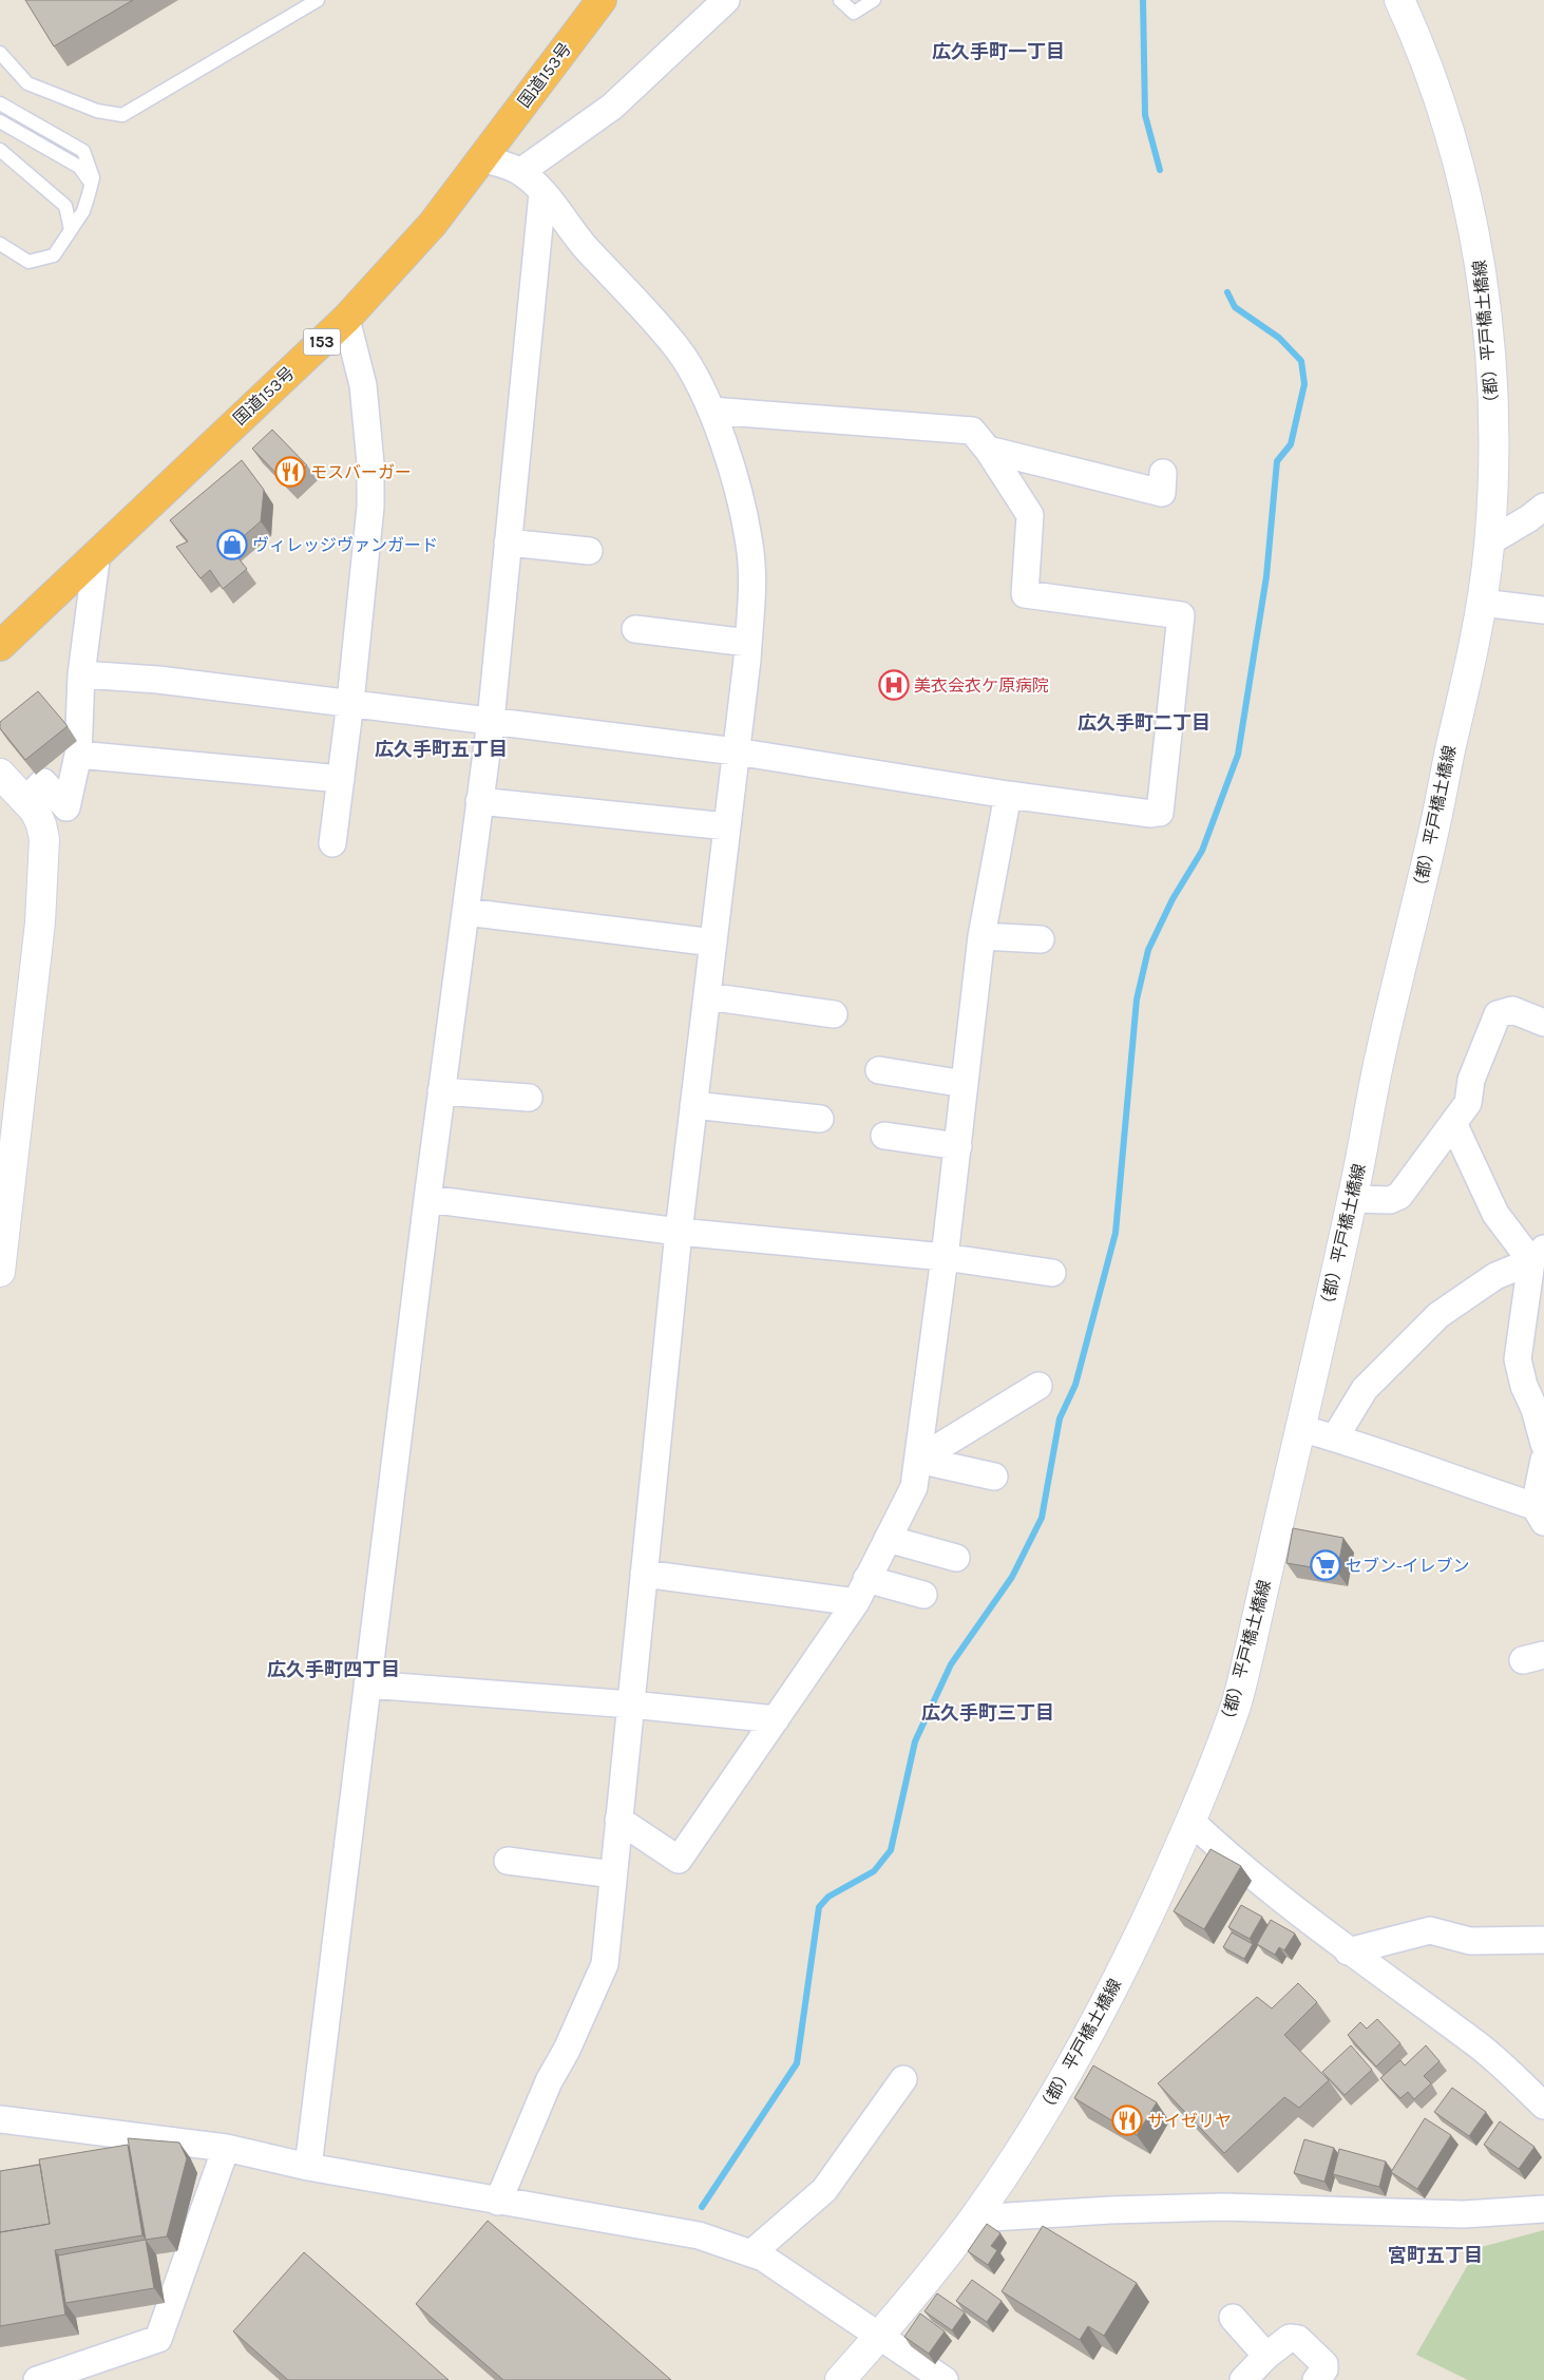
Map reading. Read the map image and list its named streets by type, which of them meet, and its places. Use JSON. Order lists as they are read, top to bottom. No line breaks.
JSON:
{"streets":{"highway":["国道153号","153"],"street":["（都）平戸橋土橋線"]},"districts":["広久手町一丁目","広久手町二丁目","広久手町五丁目","広久手町四丁目","広久手町三丁目","宮町五丁目"],"places":{"restaurant":["モスバーガー","サイゼリヤ"],"shop":["ヴィレッジヴァンガード"],"hospital":["美衣会衣ケ原病院"],"supermarket":["セブン-イレブン"]}}
